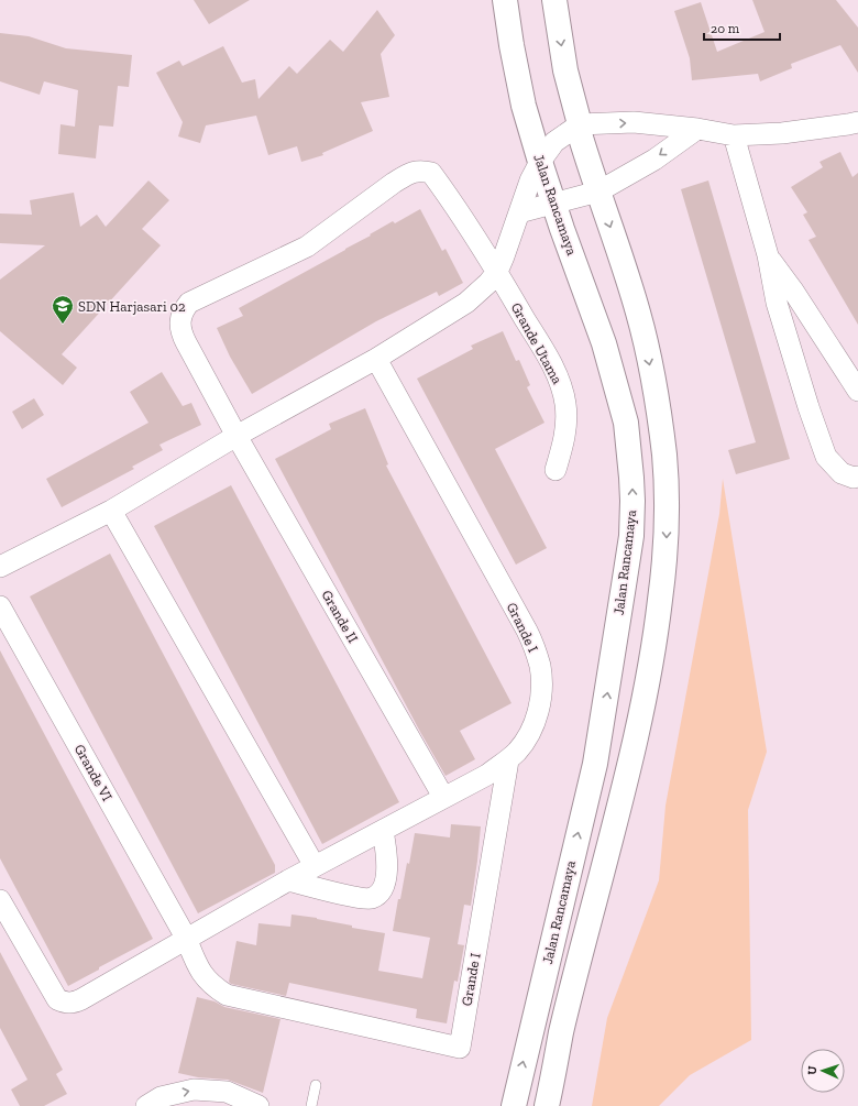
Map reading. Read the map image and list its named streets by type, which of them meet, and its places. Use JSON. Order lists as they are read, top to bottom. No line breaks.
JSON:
{"streets":{"street":["Jalan Rancamaya","Grande Utama","Grande II","Grande I","Grande VI"]},"crossings":[["Grande Utama","Grande II"],["Grande I","Grande VI"]],"places":{"school or university":["SDN Harjasari 02"]},"scale_bar":"20 m","north":"left"}
